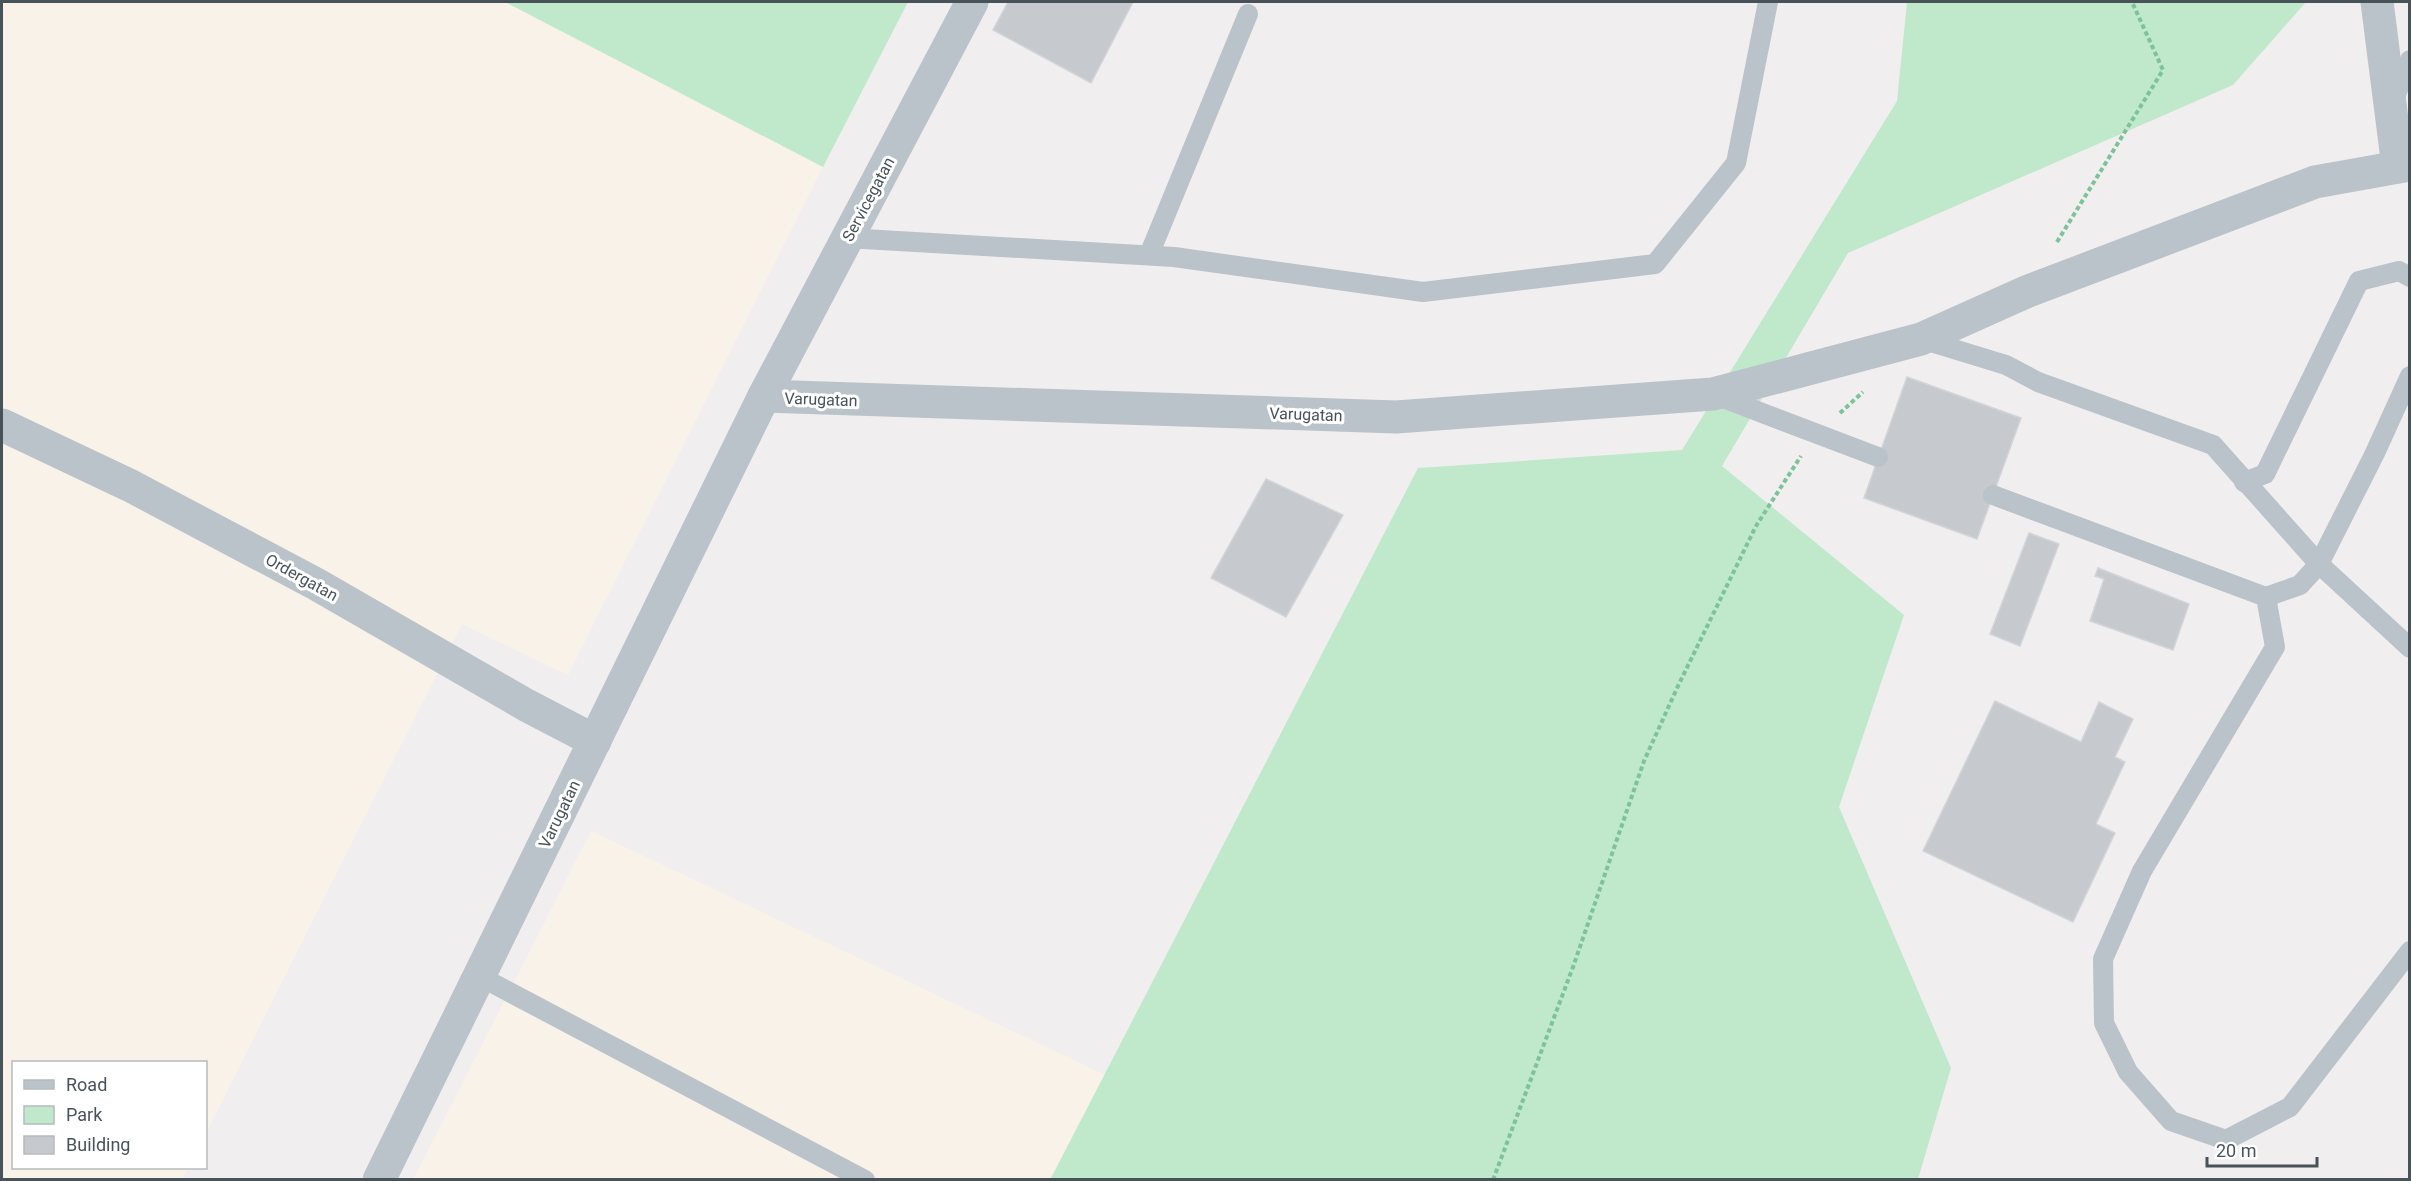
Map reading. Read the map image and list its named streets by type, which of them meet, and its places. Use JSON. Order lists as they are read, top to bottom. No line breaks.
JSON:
{"streets":{"street":["Servicegatan","Varugatan","Ordergatan"]},"crossings":[["Servicegatan","Varugatan"],["Varugatan","Ordergatan"]],"legend":["Road","Park","Building"],"scale_bar":"20 m"}
